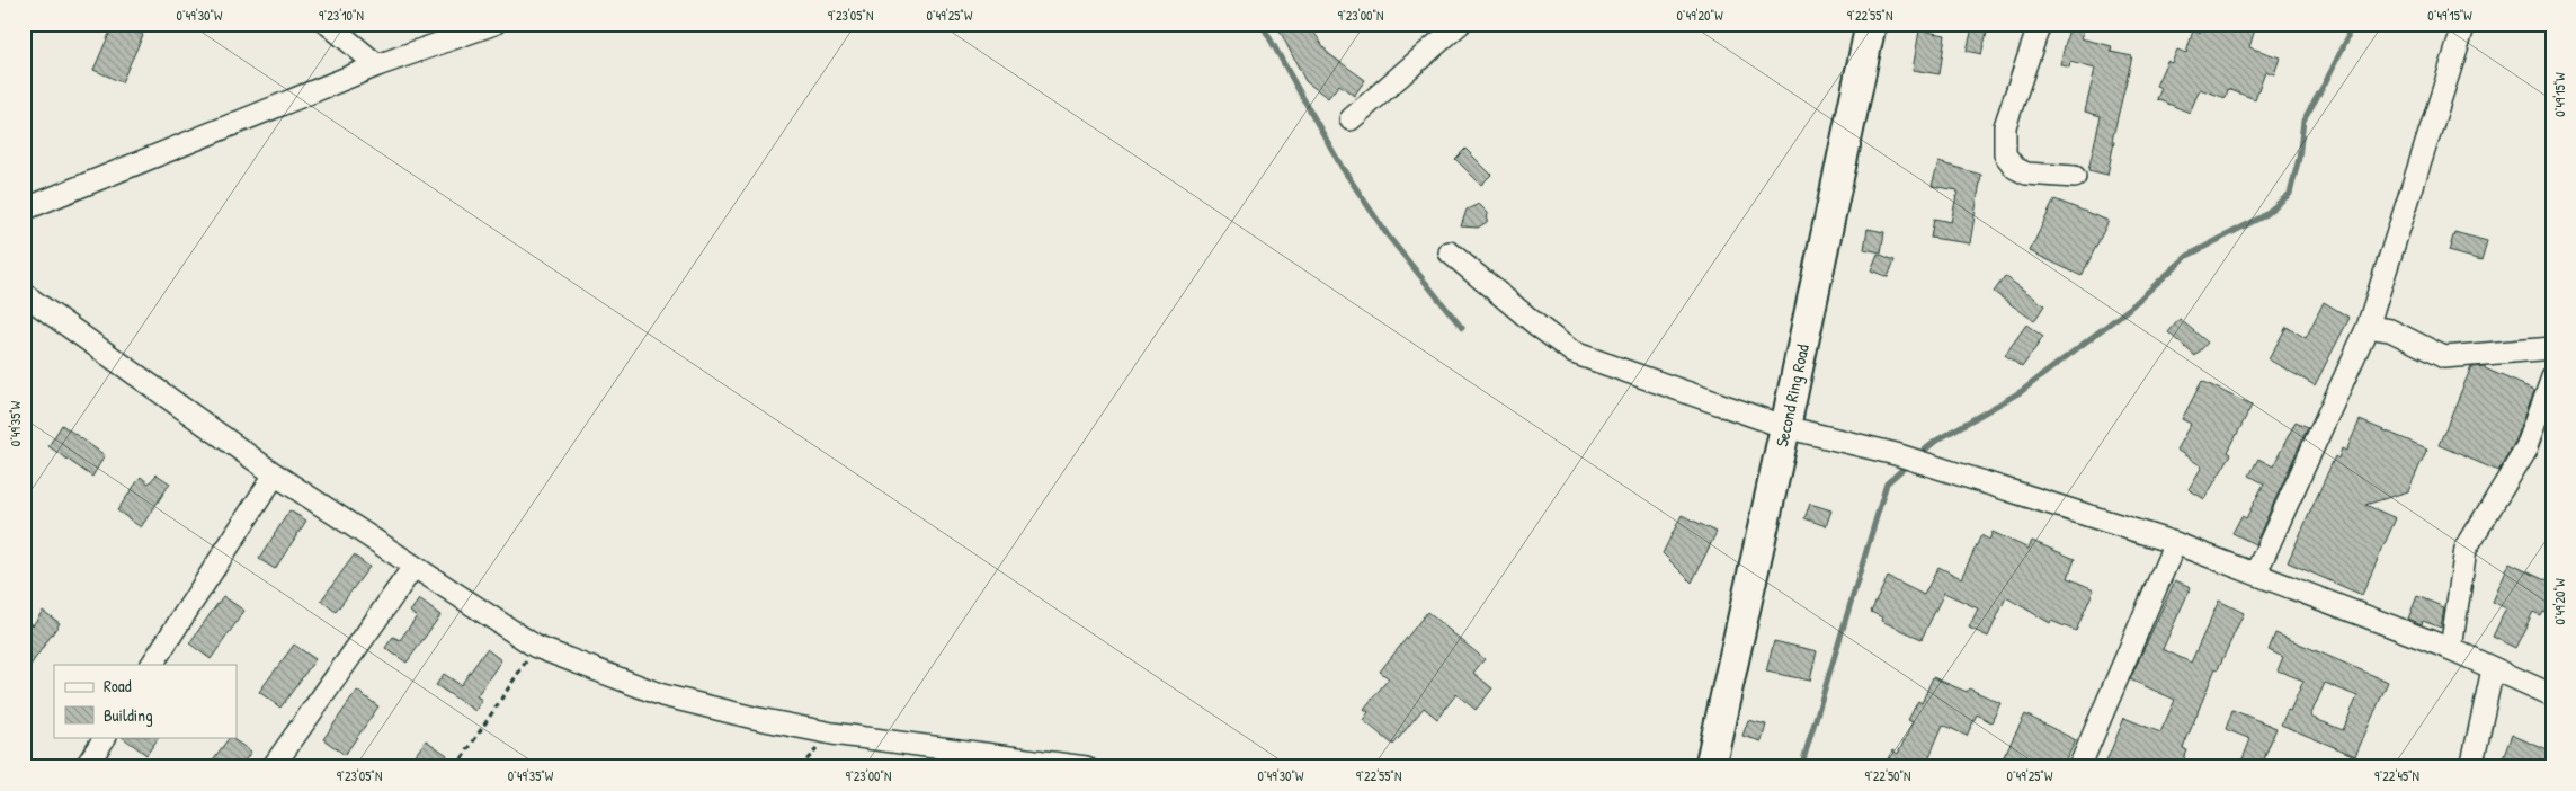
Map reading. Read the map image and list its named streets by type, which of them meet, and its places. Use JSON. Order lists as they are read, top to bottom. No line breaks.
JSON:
{"streets":{"main road":["Second Ring Road"]},"legend":["Road","Building"],"coordinates":["0°49'30\"W","9°23'10\"N","9°23'05\"N","0°49'25\"W","9°23'00\"N","0°49'20\"W","9°22'55\"N","0°49'15\"W","0°49'35\"W","9°22'50\"N","9°22'45\"N"]}
